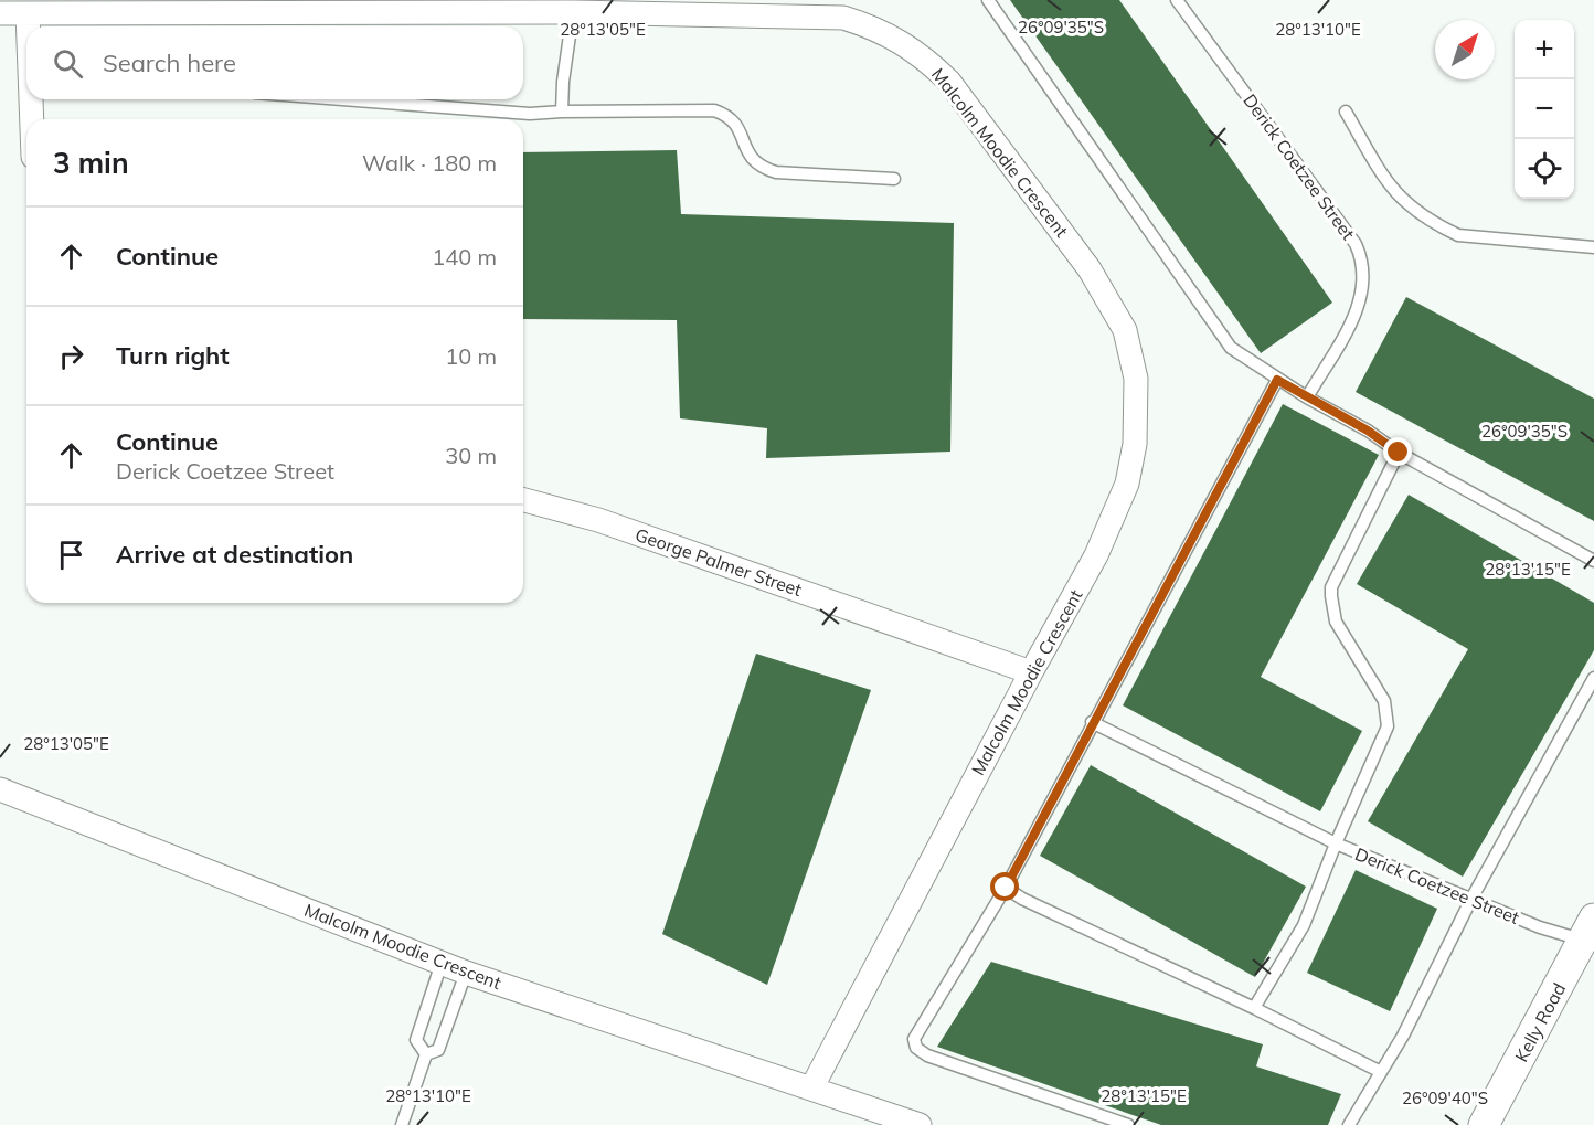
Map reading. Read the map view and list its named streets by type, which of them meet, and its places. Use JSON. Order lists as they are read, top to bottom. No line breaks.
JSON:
{"streets":{"street":["Malcolm Moodie Crescent","George Palmer Street","Kelly Road"],"lane":["Derick Coetzee Street"]},"crossings":[["Malcolm Moodie Crescent","George Palmer Street"],["Derick Coetzee Street","Kelly Road"]],"north":"top right","page":{"map_buttons":["+","−"],"search":"Search here","heading":["3 min","Walk · 180 m"],"list":[["Continue","140 m"],["Turn right","10 m"],["Continue","Derick Coetzee Street","30 m"],"Arrive at destination"]},"coordinates":["26°09'35\"S","28°13'05\"E","28°13'10\"E","28°13'15\"E","26°09'40\"S"]}
